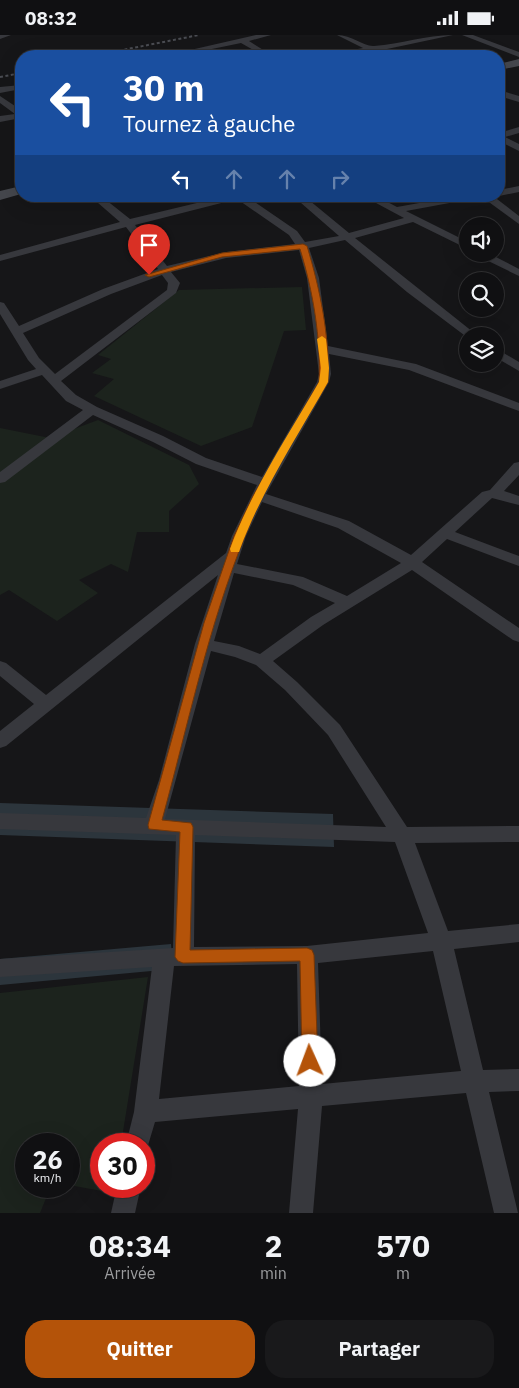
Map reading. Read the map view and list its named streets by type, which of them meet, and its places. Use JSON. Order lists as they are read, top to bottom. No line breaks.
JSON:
{"page":{"status":"08:32","turn":["30 m","Tournez à gauche"],"speed":"26 km/h","limit":"30","eta":["08:34","Arrivée","2","min","570","m"],"buttons":["Quitter","Partager"]}}
